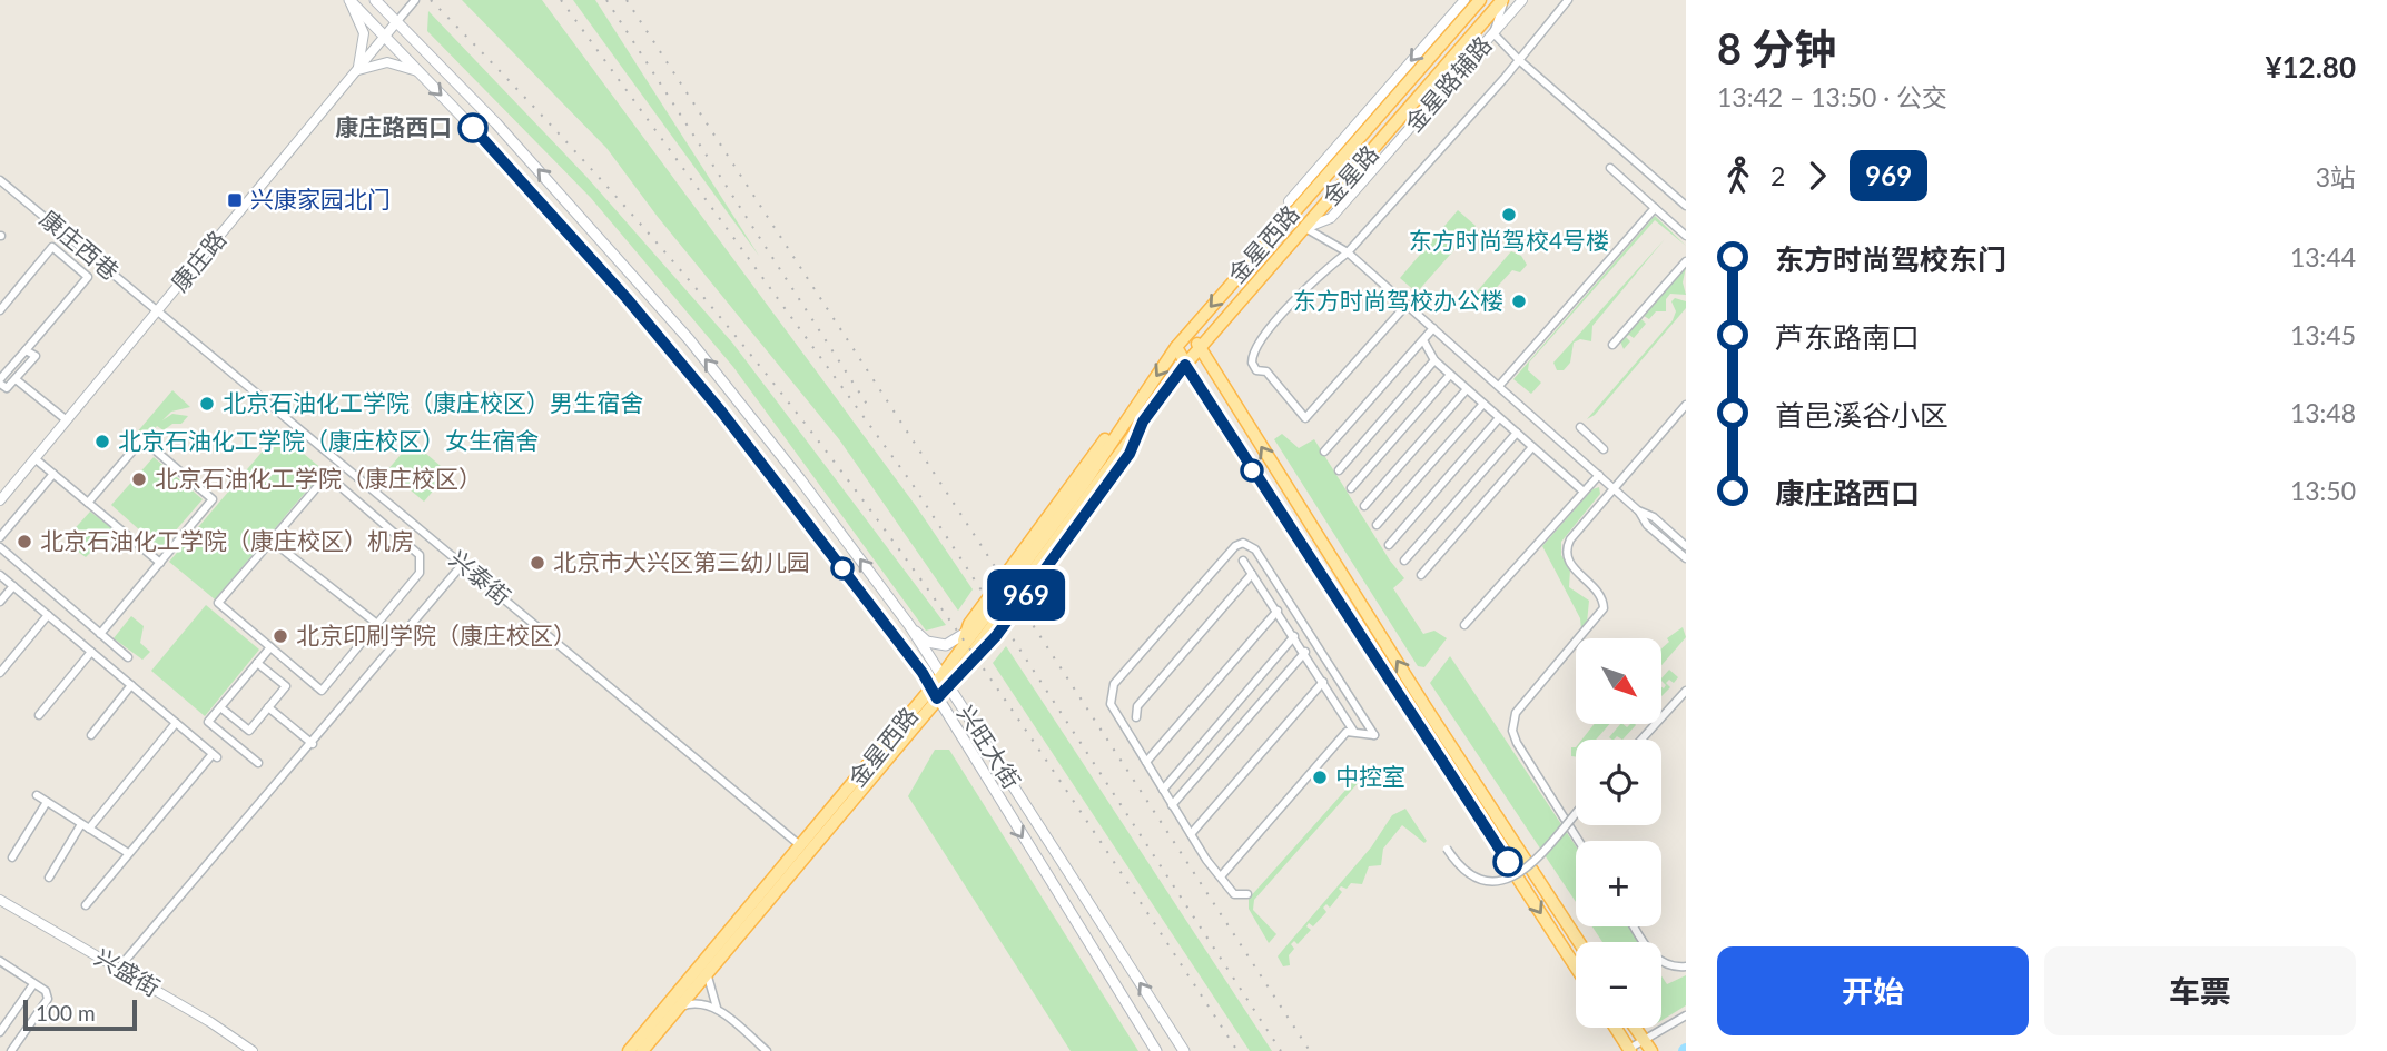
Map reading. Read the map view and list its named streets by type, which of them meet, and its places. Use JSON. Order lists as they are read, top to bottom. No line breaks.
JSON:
{"streets":{"main road":["金星路","金星西路","兴旺大街"],"street":["金星路辅路","康庄西巷","康庄路","兴泰街","兴盛街"]},"crossings":[["金星路辅路","金星路"],["金星路","金星西路"],["金星路","兴旺大街"],["金星西路","兴泰街"],["金星西路","兴旺大街"],["康庄西巷","康庄路"],["康庄西巷","兴泰街"],["康庄路","兴泰街"],["康庄路","兴旺大街"]],"places":{"other":["康庄路西口","东方时尚驾校4号楼","东方时尚驾校办公楼","北京石油化工学院（康庄校区）男生宿舍","北京石油化工学院（康庄校区）女生宿舍","北京石油化工学院（康庄校区）","北京石油化工学院（康庄校区）机房","北京市大兴区第三幼儿园","北京印刷学院（康庄校区）","中控室"],"transit":["兴康家园北门"]},"lines":["bus line 969"],"scale_bar":"100 m","north":"bottom right","page":{"on_map":"969","heading":["8 分钟","13:42 – 13:50 · 公交","¥12.80"],"legs":["2","969","3站"],"list":[{"name":"东方时尚驾校东门","value":"13:44"},{"name":"芦东路南口","value":"13:45"},{"name":"首邑溪谷小区","value":"13:48"},{"name":"康庄路西口","value":"13:50"}],"map_buttons":["+","−"],"buttons":["开始","车票"],"scale":"100 m"}}
